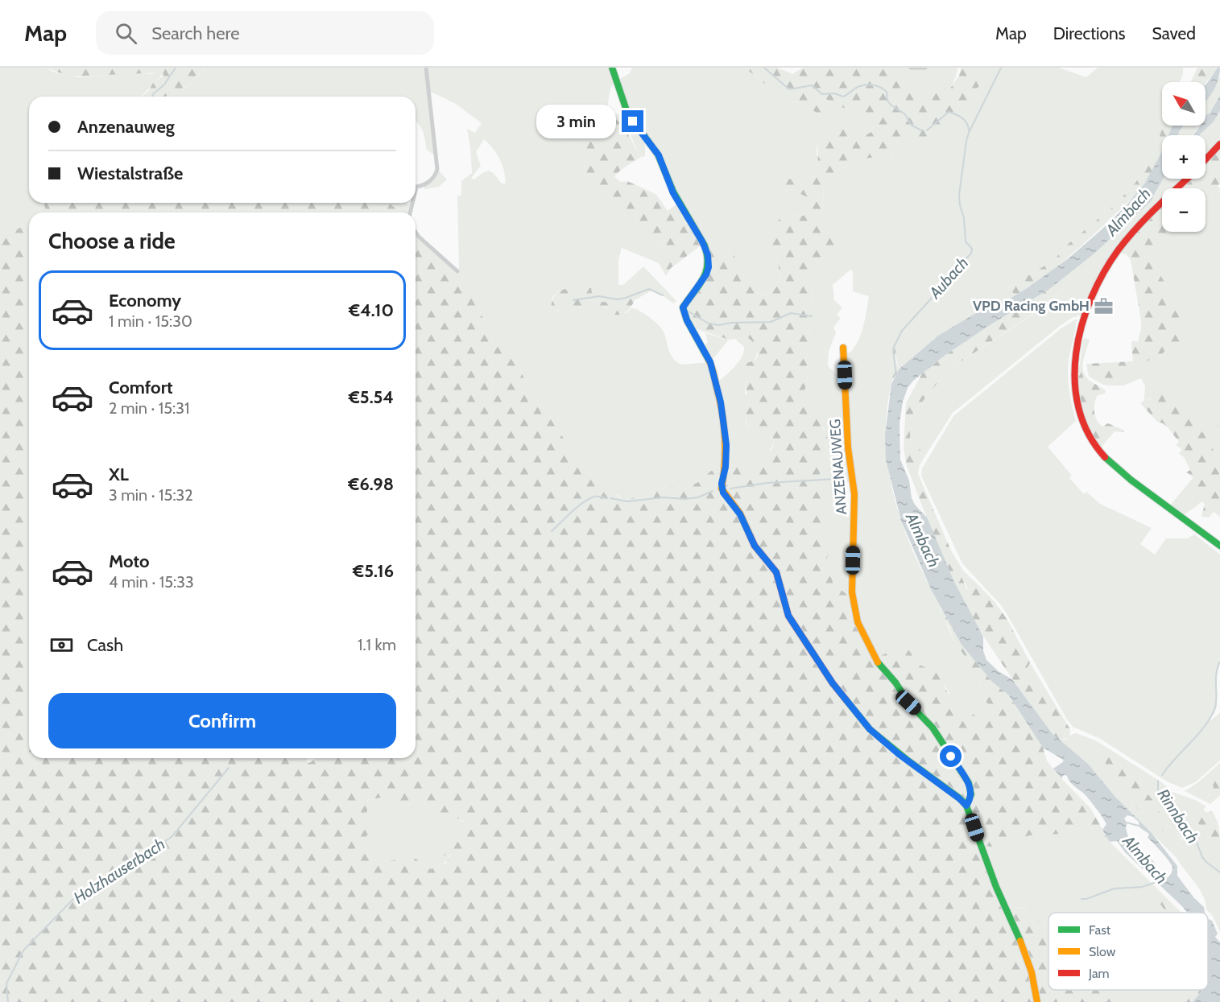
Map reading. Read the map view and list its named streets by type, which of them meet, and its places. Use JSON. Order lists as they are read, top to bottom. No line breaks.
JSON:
{"streets":{"street":["ANZENAUWEG"]},"water":["Almbach","Aubach","Rinnbach","Holzhauserbach"],"places":{"office":["VPD Racing GmbH"]},"legend":["Fast","Slow","Jam"],"north":"top left","page":{"header":"Map","search":"Search here","nav":["Map","Directions","Saved"],"map_buttons":["+","−"],"banner":["Anzenauweg","Wiestalstraße"],"bubble":"3 min","heading":"Choose a ride","list":[{"name":"Economy","note":"1 min · 15:30","value":"€4.10"},{"name":"Comfort","note":"2 min · 15:31","value":"€5.54"},{"name":"XL","note":"3 min · 15:32","value":"€6.98"},{"name":"Moto","note":"4 min · 15:33","value":"€5.16"}],"pay":["Cash","1.1 km"],"buttons":"Confirm"}}
